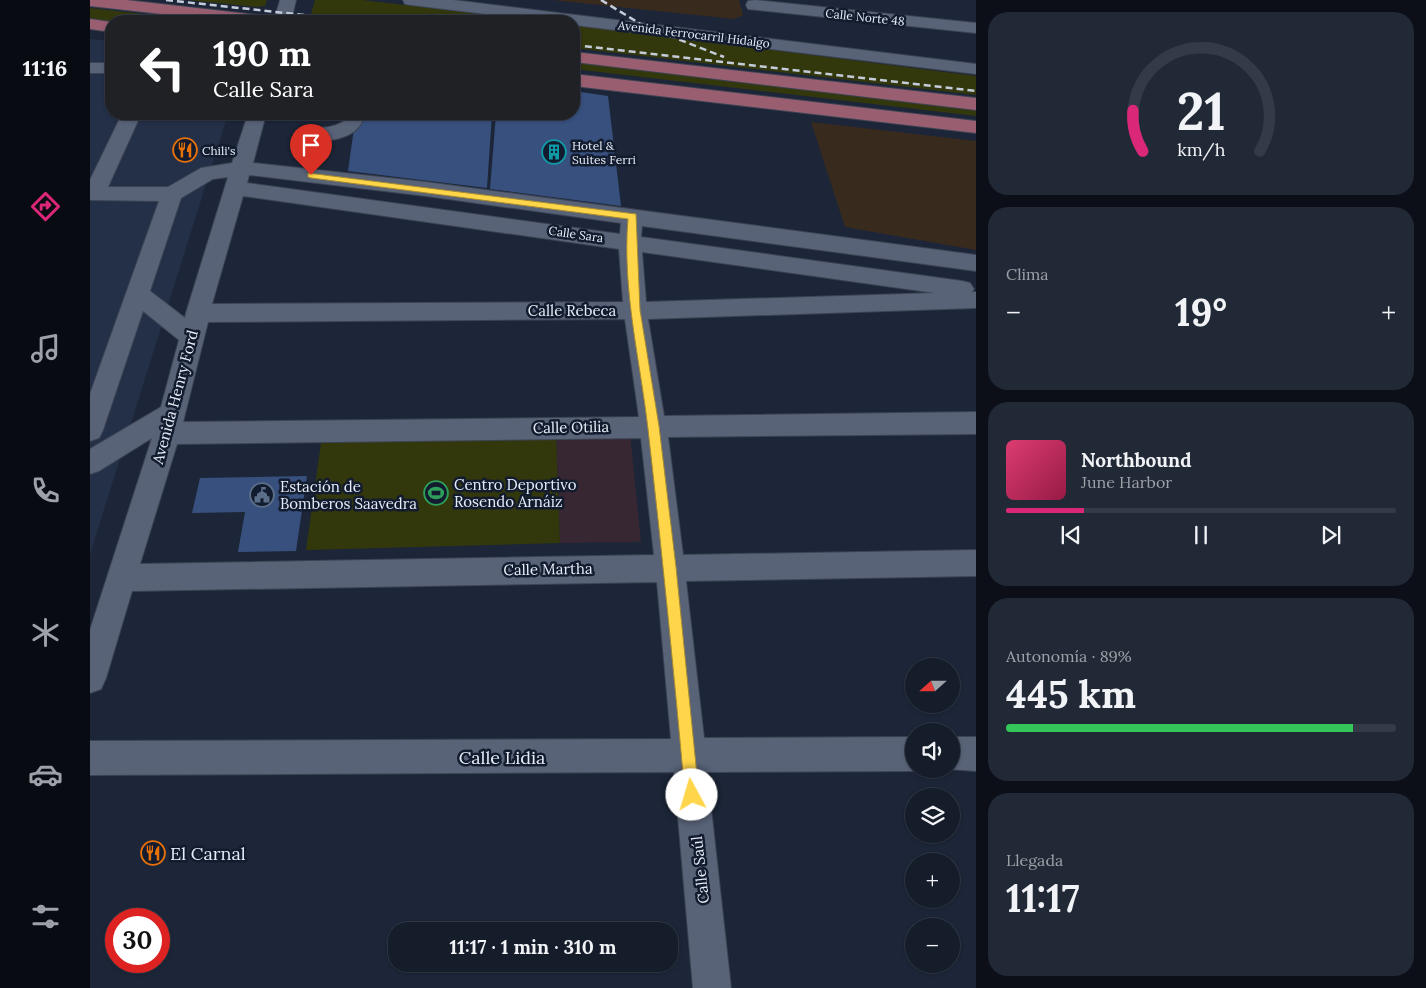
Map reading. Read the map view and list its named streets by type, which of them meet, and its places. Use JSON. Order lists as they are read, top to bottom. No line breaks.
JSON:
{"streets":{"street":["Calle Norte 48","Avenida Ferrocarril Hidalgo","Calle Sara","Calle Rebeca","Avenida Henry Ford","Calle Otilia","Calle Martha","Calle Lidia","Calle Saúl"]},"crossings":[["Calle Sara","Avenida Henry Ford"],["Calle Sara","Calle Saúl"],["Calle Rebeca","Avenida Henry Ford"],["Calle Rebeca","Calle Saúl"],["Avenida Henry Ford","Calle Otilia"],["Avenida Henry Ford","Calle Martha"],["Calle Otilia","Calle Saúl"],["Calle Martha","Calle Saúl"],["Calle Lidia","Calle Saúl"]],"places":{"restaurant":["Chili's","El Carnal"],"building":["Hotel & Suites Ferri"],"sports":["Centro Deportivo Rosendo Arnáiz"],"public building":["Estación de Bomberos Saavedra"]},"north":"left","page":{"tabs":"11:16","turn":["190 m","Calle Sara"],"tile":["Clima",["Autonomía · 89%","445 km"],["Llegada","11:17"]],"heat":["−","19°","+"],"song":["Northbound","June Harbor"],"map_buttons":["+","−"],"limit":"30","trip":"11:17 · 1 min · 310 m","gauge":["21","km/h"]}}
